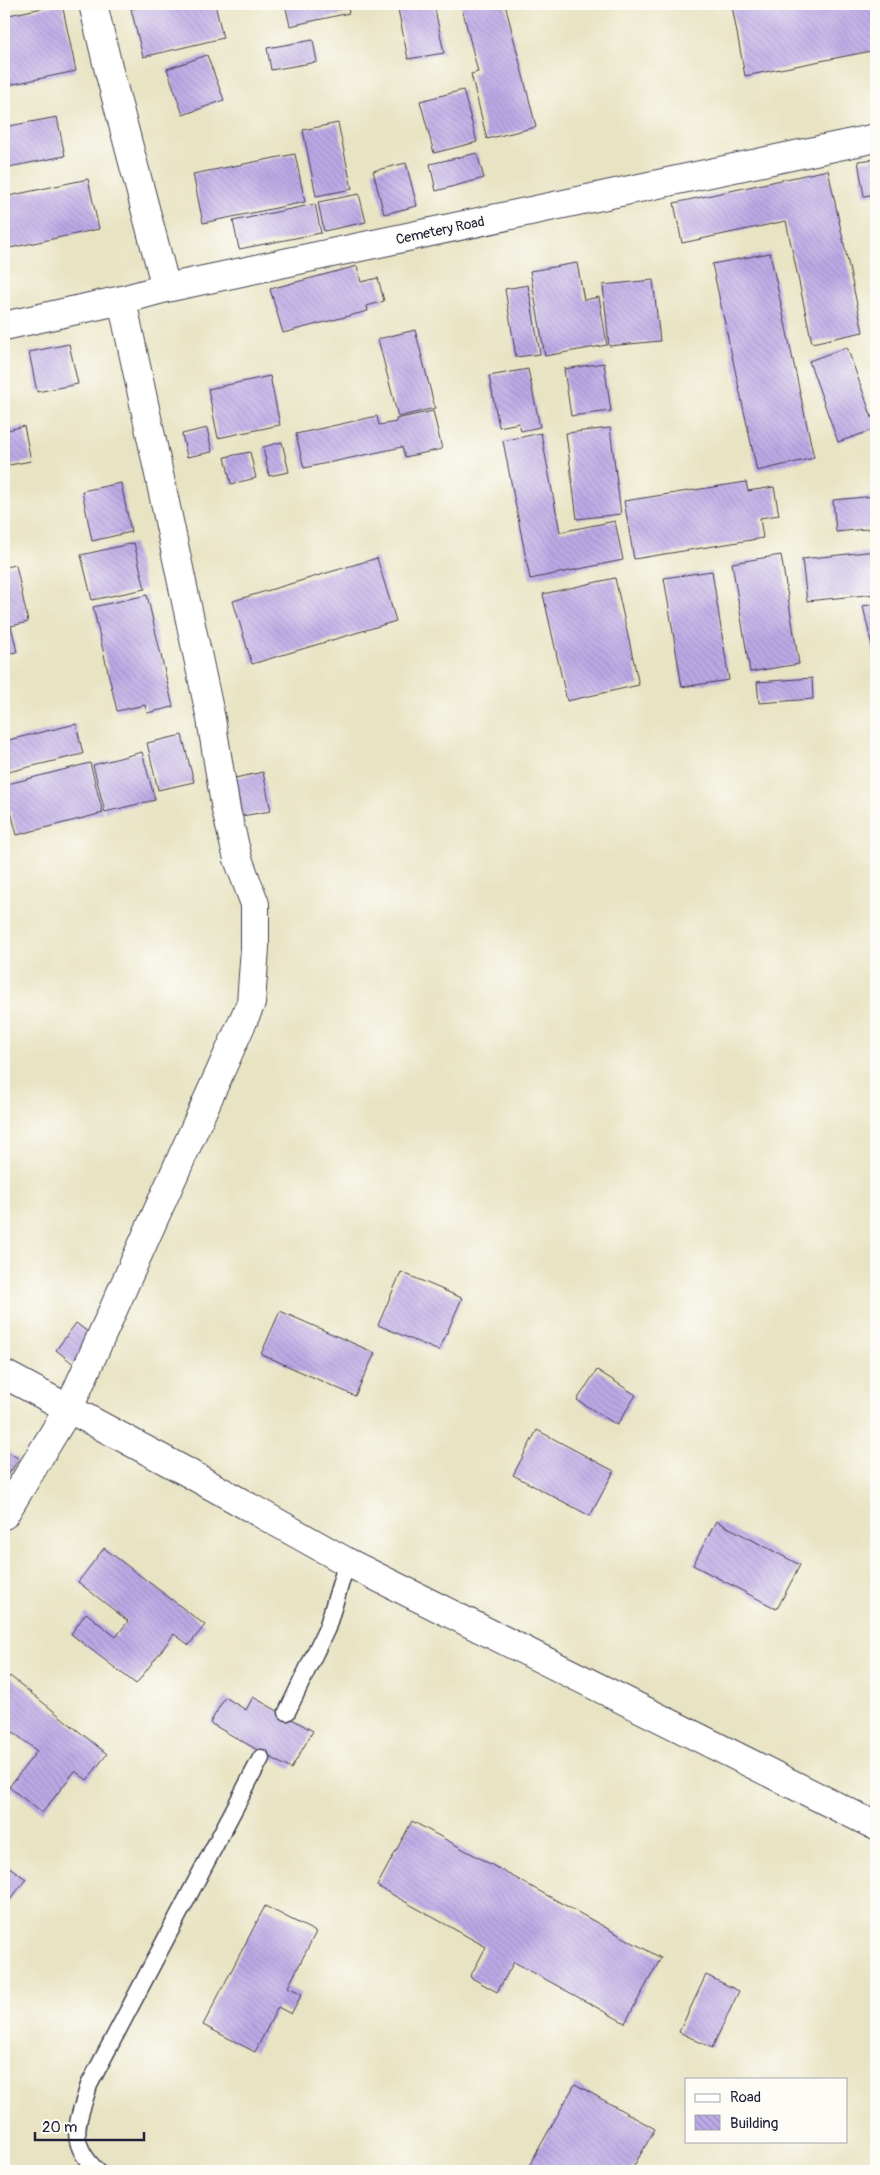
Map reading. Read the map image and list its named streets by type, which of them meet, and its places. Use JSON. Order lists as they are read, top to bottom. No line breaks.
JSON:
{"streets":{"street":["Cemetery Road"]},"legend":["Road","Building"],"scale_bar":"20 m"}
